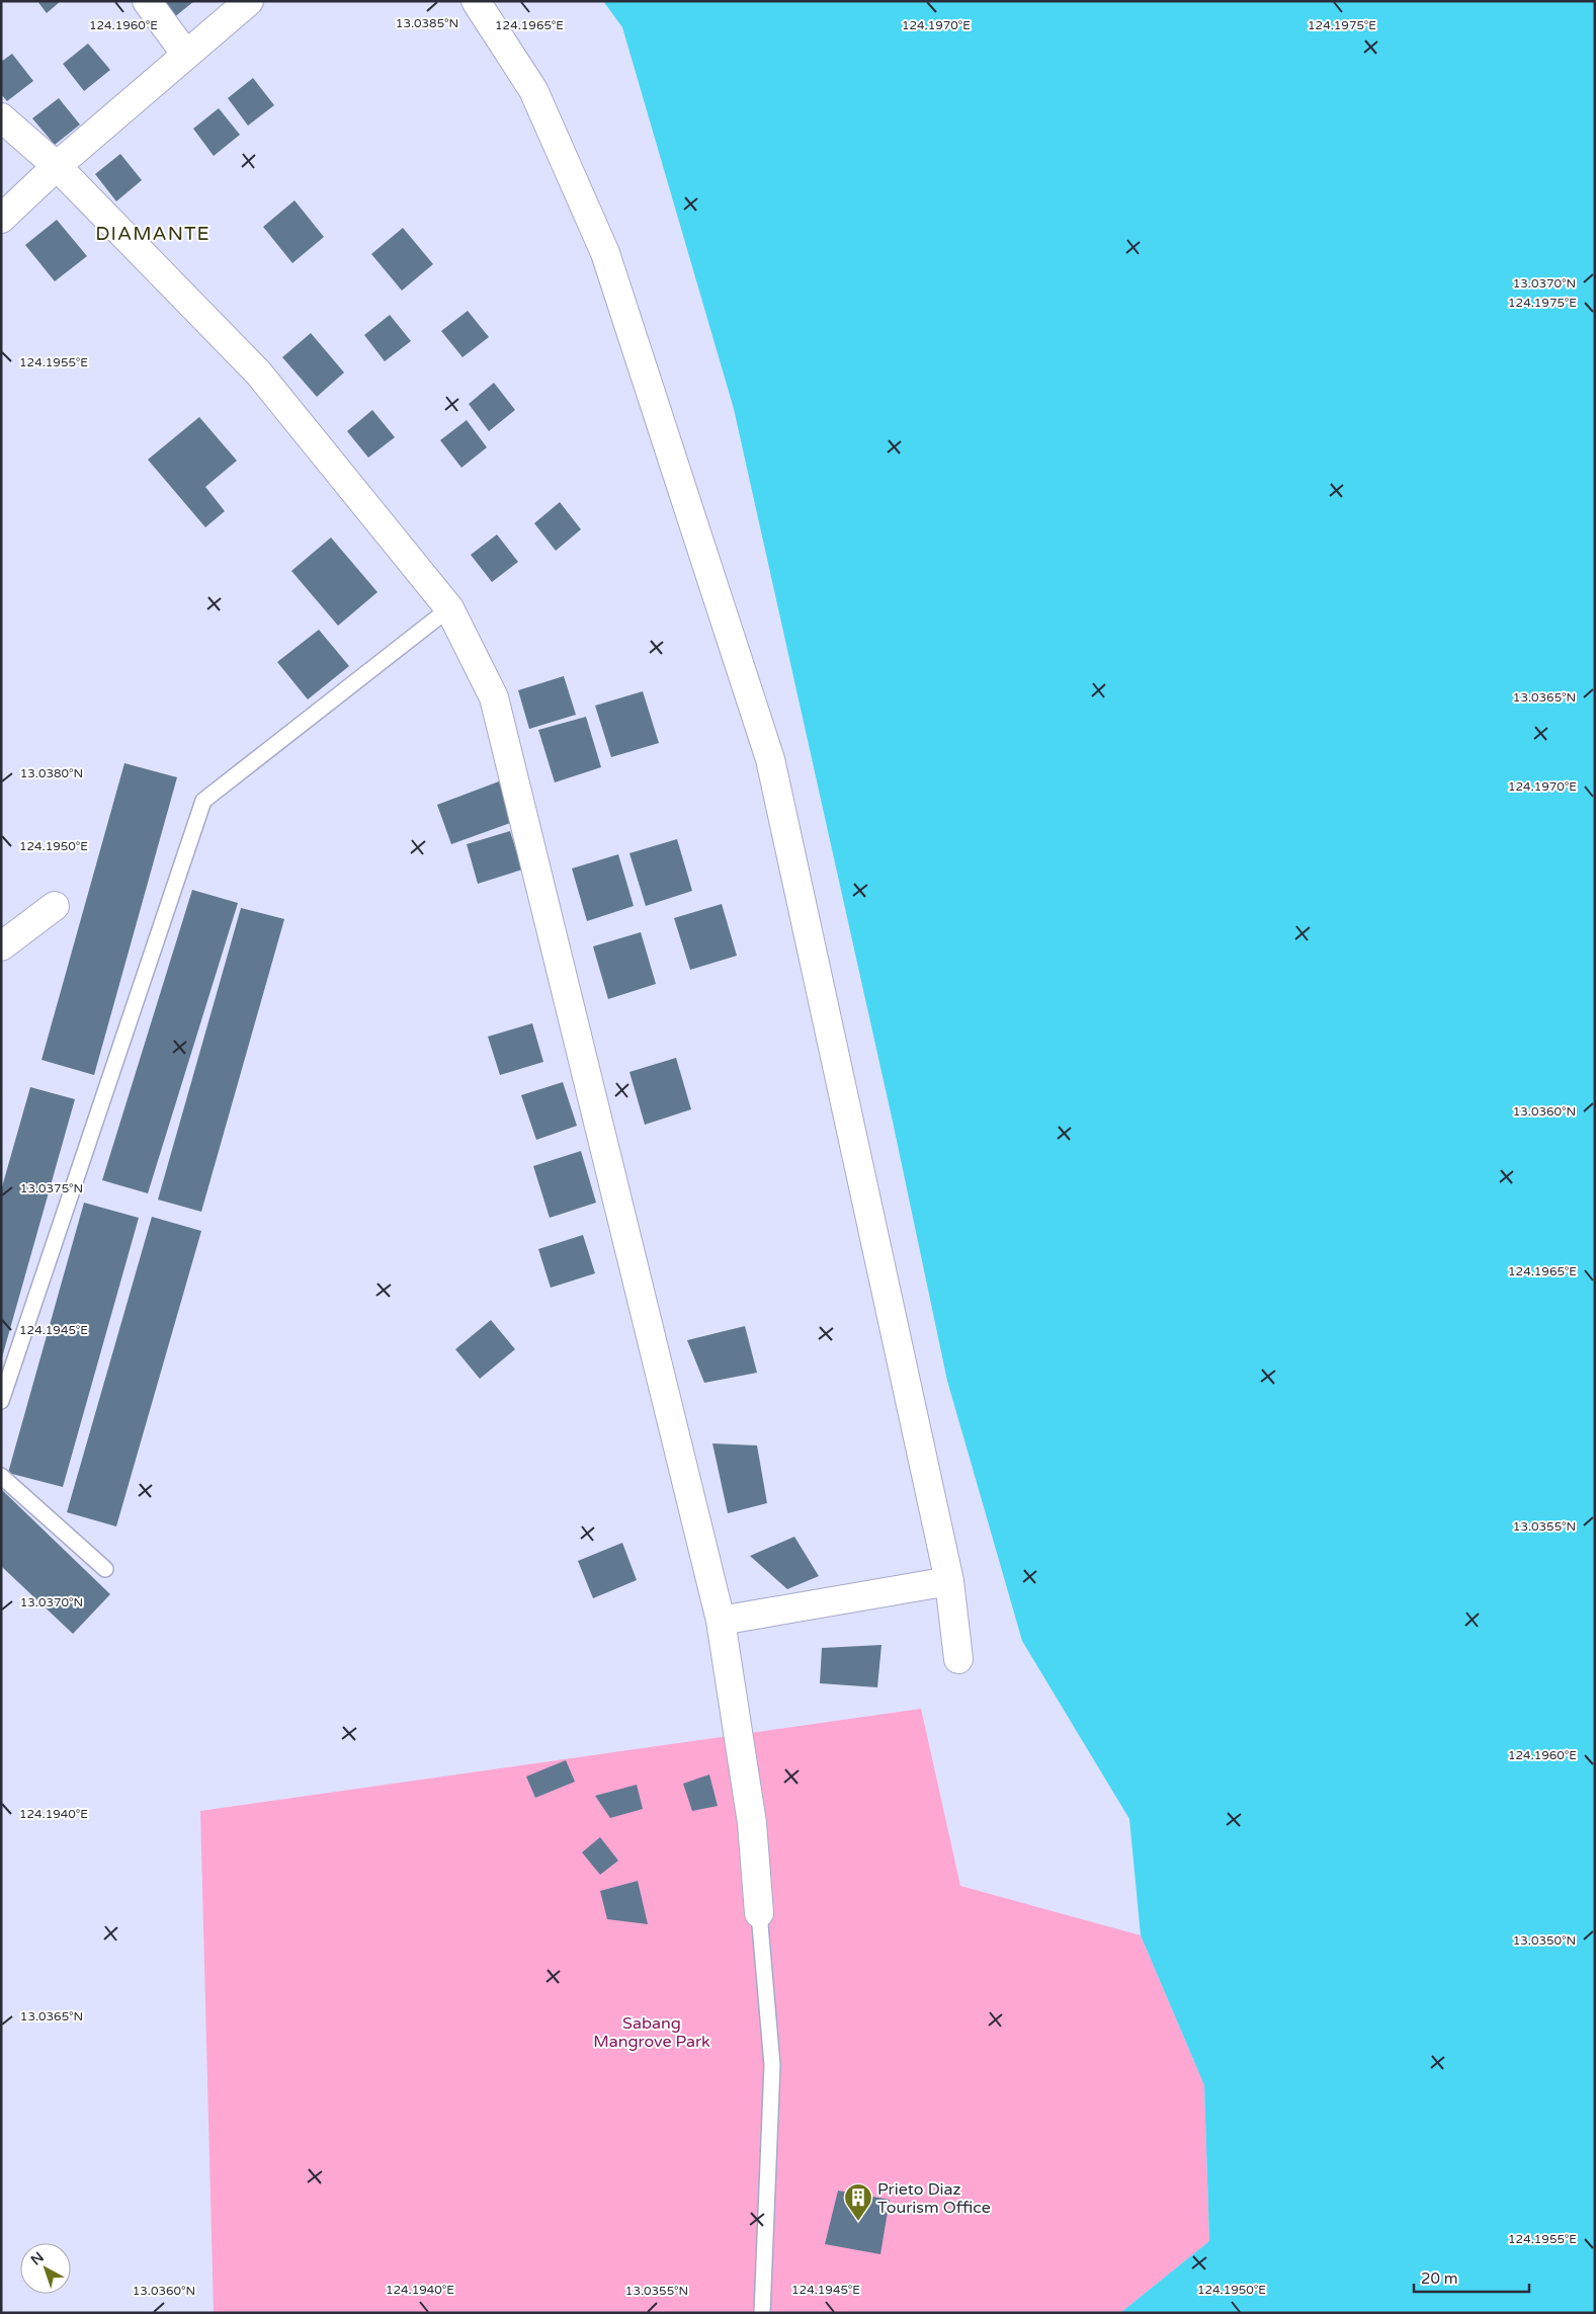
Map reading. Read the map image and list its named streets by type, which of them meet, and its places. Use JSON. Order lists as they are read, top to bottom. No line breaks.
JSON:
{"districts":["DIAMANTE"],"parks":["Sabang Mangrove Park"],"places":{"building":["Prieto Diaz Tourism Office"]},"scale_bar":"20 m","north":"top left","coordinates":["13.0385°N","124.1965°E","124.1970°E","124.1960°E","124.1975°E","13.0370°N","124.1955°E","13.0365°N","13.0380°N","124.1950°E","13.0360°N","13.0375°N","124.1945°E","13.0355°N","124.1940°E","13.0350°N"]}
